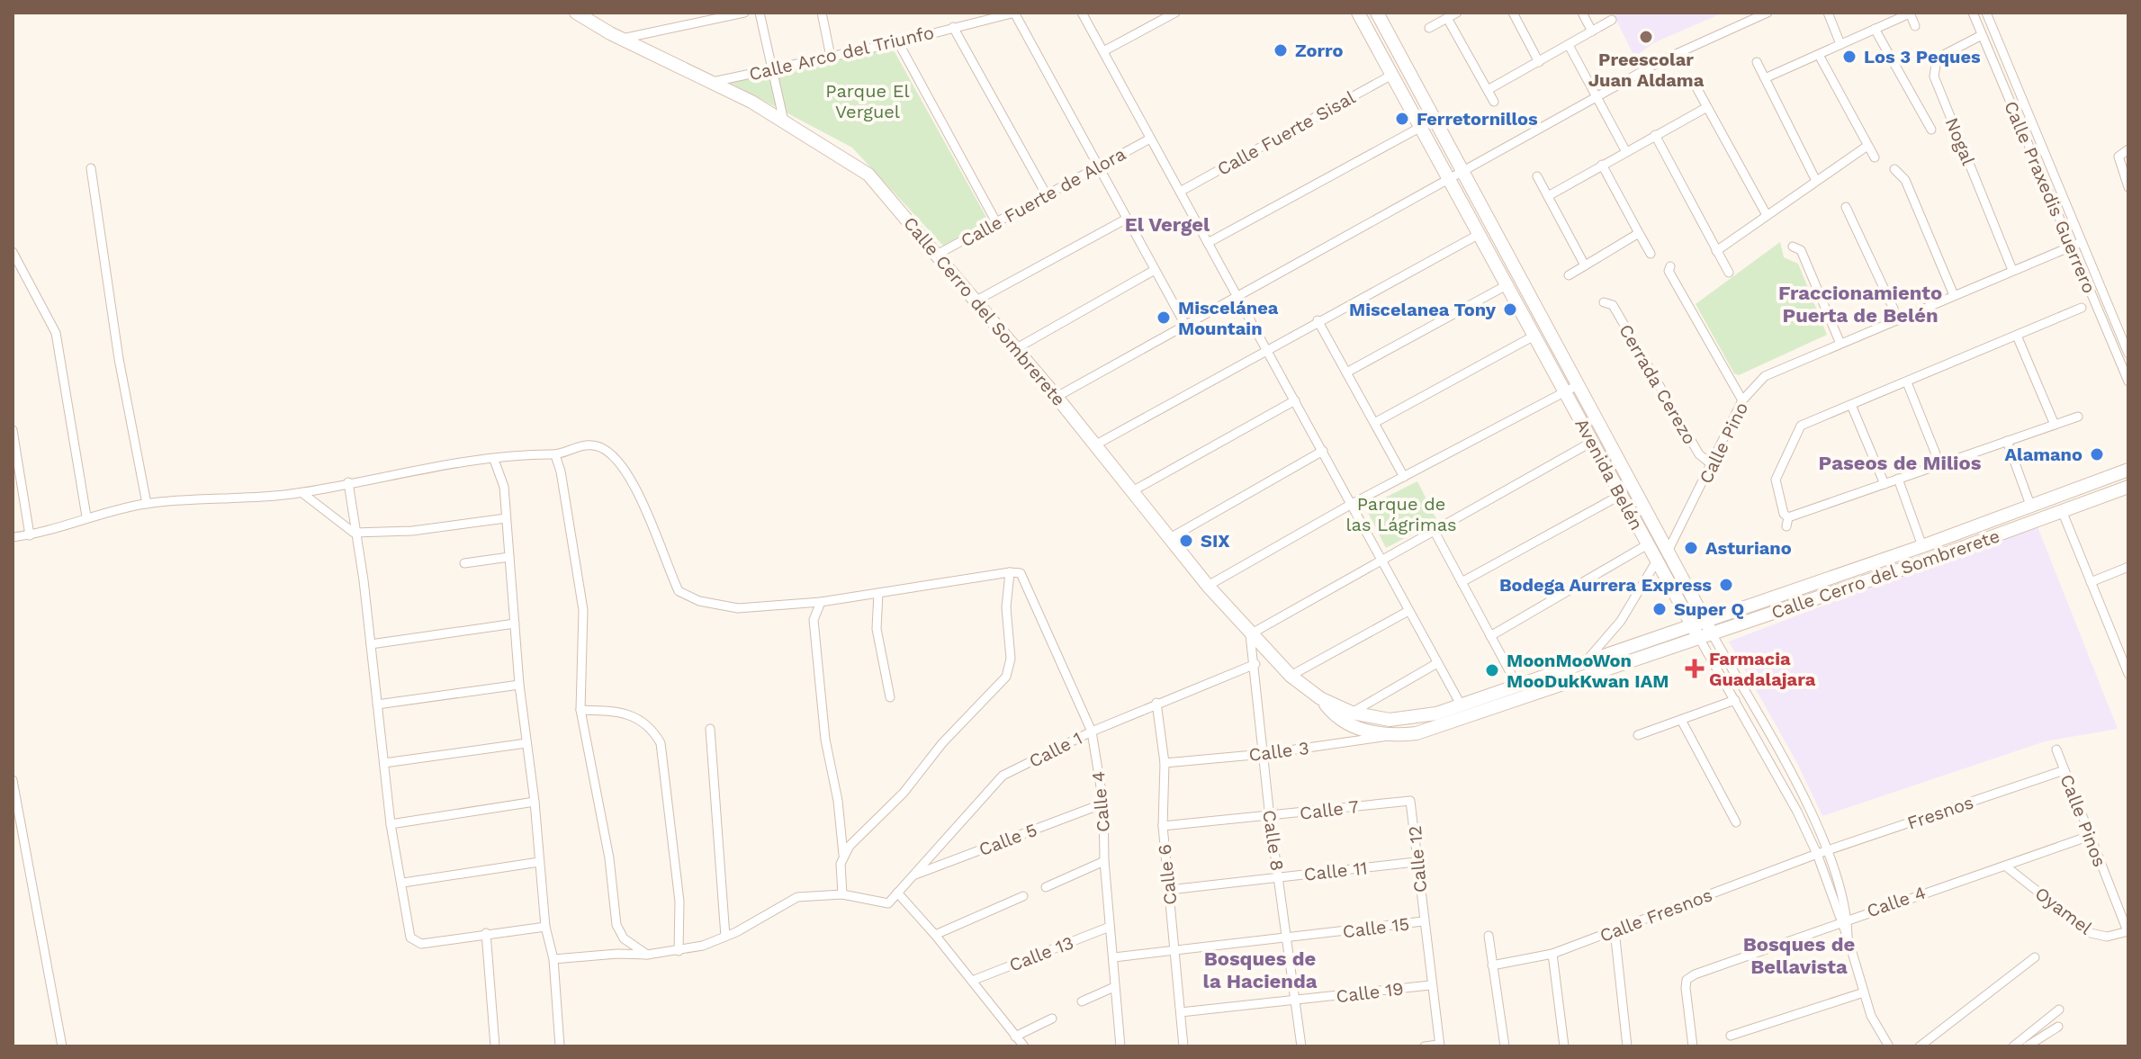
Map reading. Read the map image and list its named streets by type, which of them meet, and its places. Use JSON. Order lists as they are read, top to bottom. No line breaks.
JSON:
{"streets":{"main road":["Calle Cerro del Sombrerete","Avenida Belén"],"street":["Calle Arco del Triunfo","Calle Fuerte Sisal","Nogal","Calle Fuerte de Alora","Calle Praxedis Guerrero","Cerrada Cerezo","Calle Pino","Calle 1","Calle 3","Calle 4","Calle 7","Fresnos","Calle Pinos","Calle 5","Calle 8","Calle 12","Calle 11","Calle 6","Oyamel","Calle Fresnos","Calle 15","Calle 13","Calle 19"]},"crossings":[["Calle Arco del Triunfo","Calle Cerro del Sombrerete"],["Calle Fuerte Sisal","Avenida Belén"],["Nogal","Calle Praxedis Guerrero"],["Nogal","Calle Pino"],["Calle Fuerte de Alora","Calle Cerro del Sombrerete"],["Calle Praxedis Guerrero","Calle Pino"],["Calle Cerro del Sombrerete","Avenida Belén"],["Calle Cerro del Sombrerete","Calle 3"],["Calle Cerro del Sombrerete","Calle 8"],["Cerrada Cerezo","Calle Pino"],["Calle Pino","Avenida Belén"],["Avenida Belén","Calle 4"],["Avenida Belén","Fresnos"],["Avenida Belén","Calle Fresnos"],["Calle 1","Calle 4"],["Calle 1","Calle 5"],["Calle 1","Calle 8"],["Calle 1","Calle 6"],["Calle 3","Calle 8"],["Calle 3","Calle 6"],["Calle 4","Calle Pinos"],["Calle 4","Calle 5"],["Calle 4","Oyamel"],["Calle 4","Calle 15"],["Calle 4","Calle 13"],["Calle 7","Calle 8"],["Calle 7","Calle 12"],["Calle 7","Calle 6"],["Fresnos","Calle Pinos"],["Fresnos","Calle Fresnos"],["Calle Pinos","Oyamel"],["Calle 8","Calle 11"],["Calle 8","Calle 15"],["Calle 8","Calle 19"],["Calle 12","Calle 11"],["Calle 12","Calle 15"],["Calle 12","Calle 19"],["Calle 11","Calle 6"],["Calle 6","Calle 15"],["Calle 6","Calle 19"]],"districts":["El Vergel","Fraccionamiento Puerta de Belén","Paseos de Milios","Bosques de Bellavista","Bosques de la Hacienda"],"parks":["Parque El Verguel","Parque de las Lágrimas"],"places":{"other":["Preescolar Juan Aldama","Zorro","Los 3 Peques","Ferretornillos","Miscelanea Tony","Miscelánea Mountain","Alamano","SIX","Asturiano","Bodega Aurrera Express","Super Q","MoonMooWon MooDukKwan IAM"],"health":["Farmacia Guadalajara"]}}
